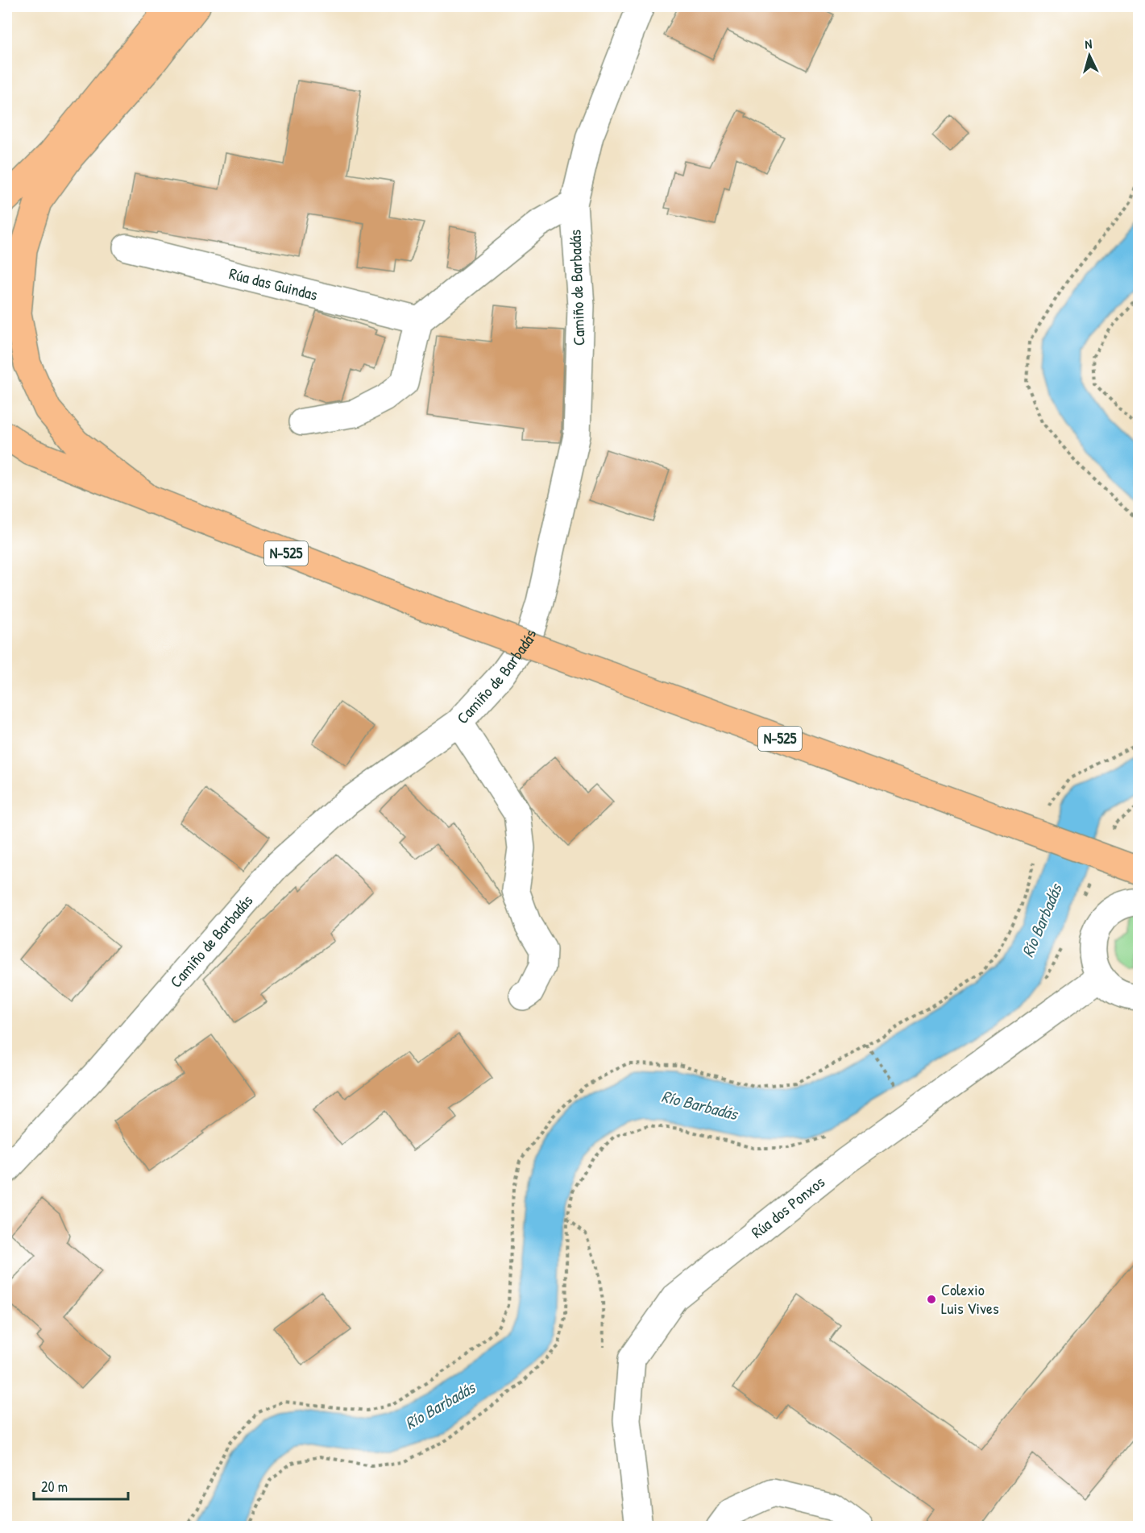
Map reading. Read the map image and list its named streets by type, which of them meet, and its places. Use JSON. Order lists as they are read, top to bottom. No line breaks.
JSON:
{"streets":{"highway":["N-525"],"street":["Rúa das Guindas","Camiño de Barbadás","Rúa dos Ponxos"]},"water":["Río Barbadás"],"places":["Colexio Luis Vives"],"scale_bar":"20 m","north":"top"}
